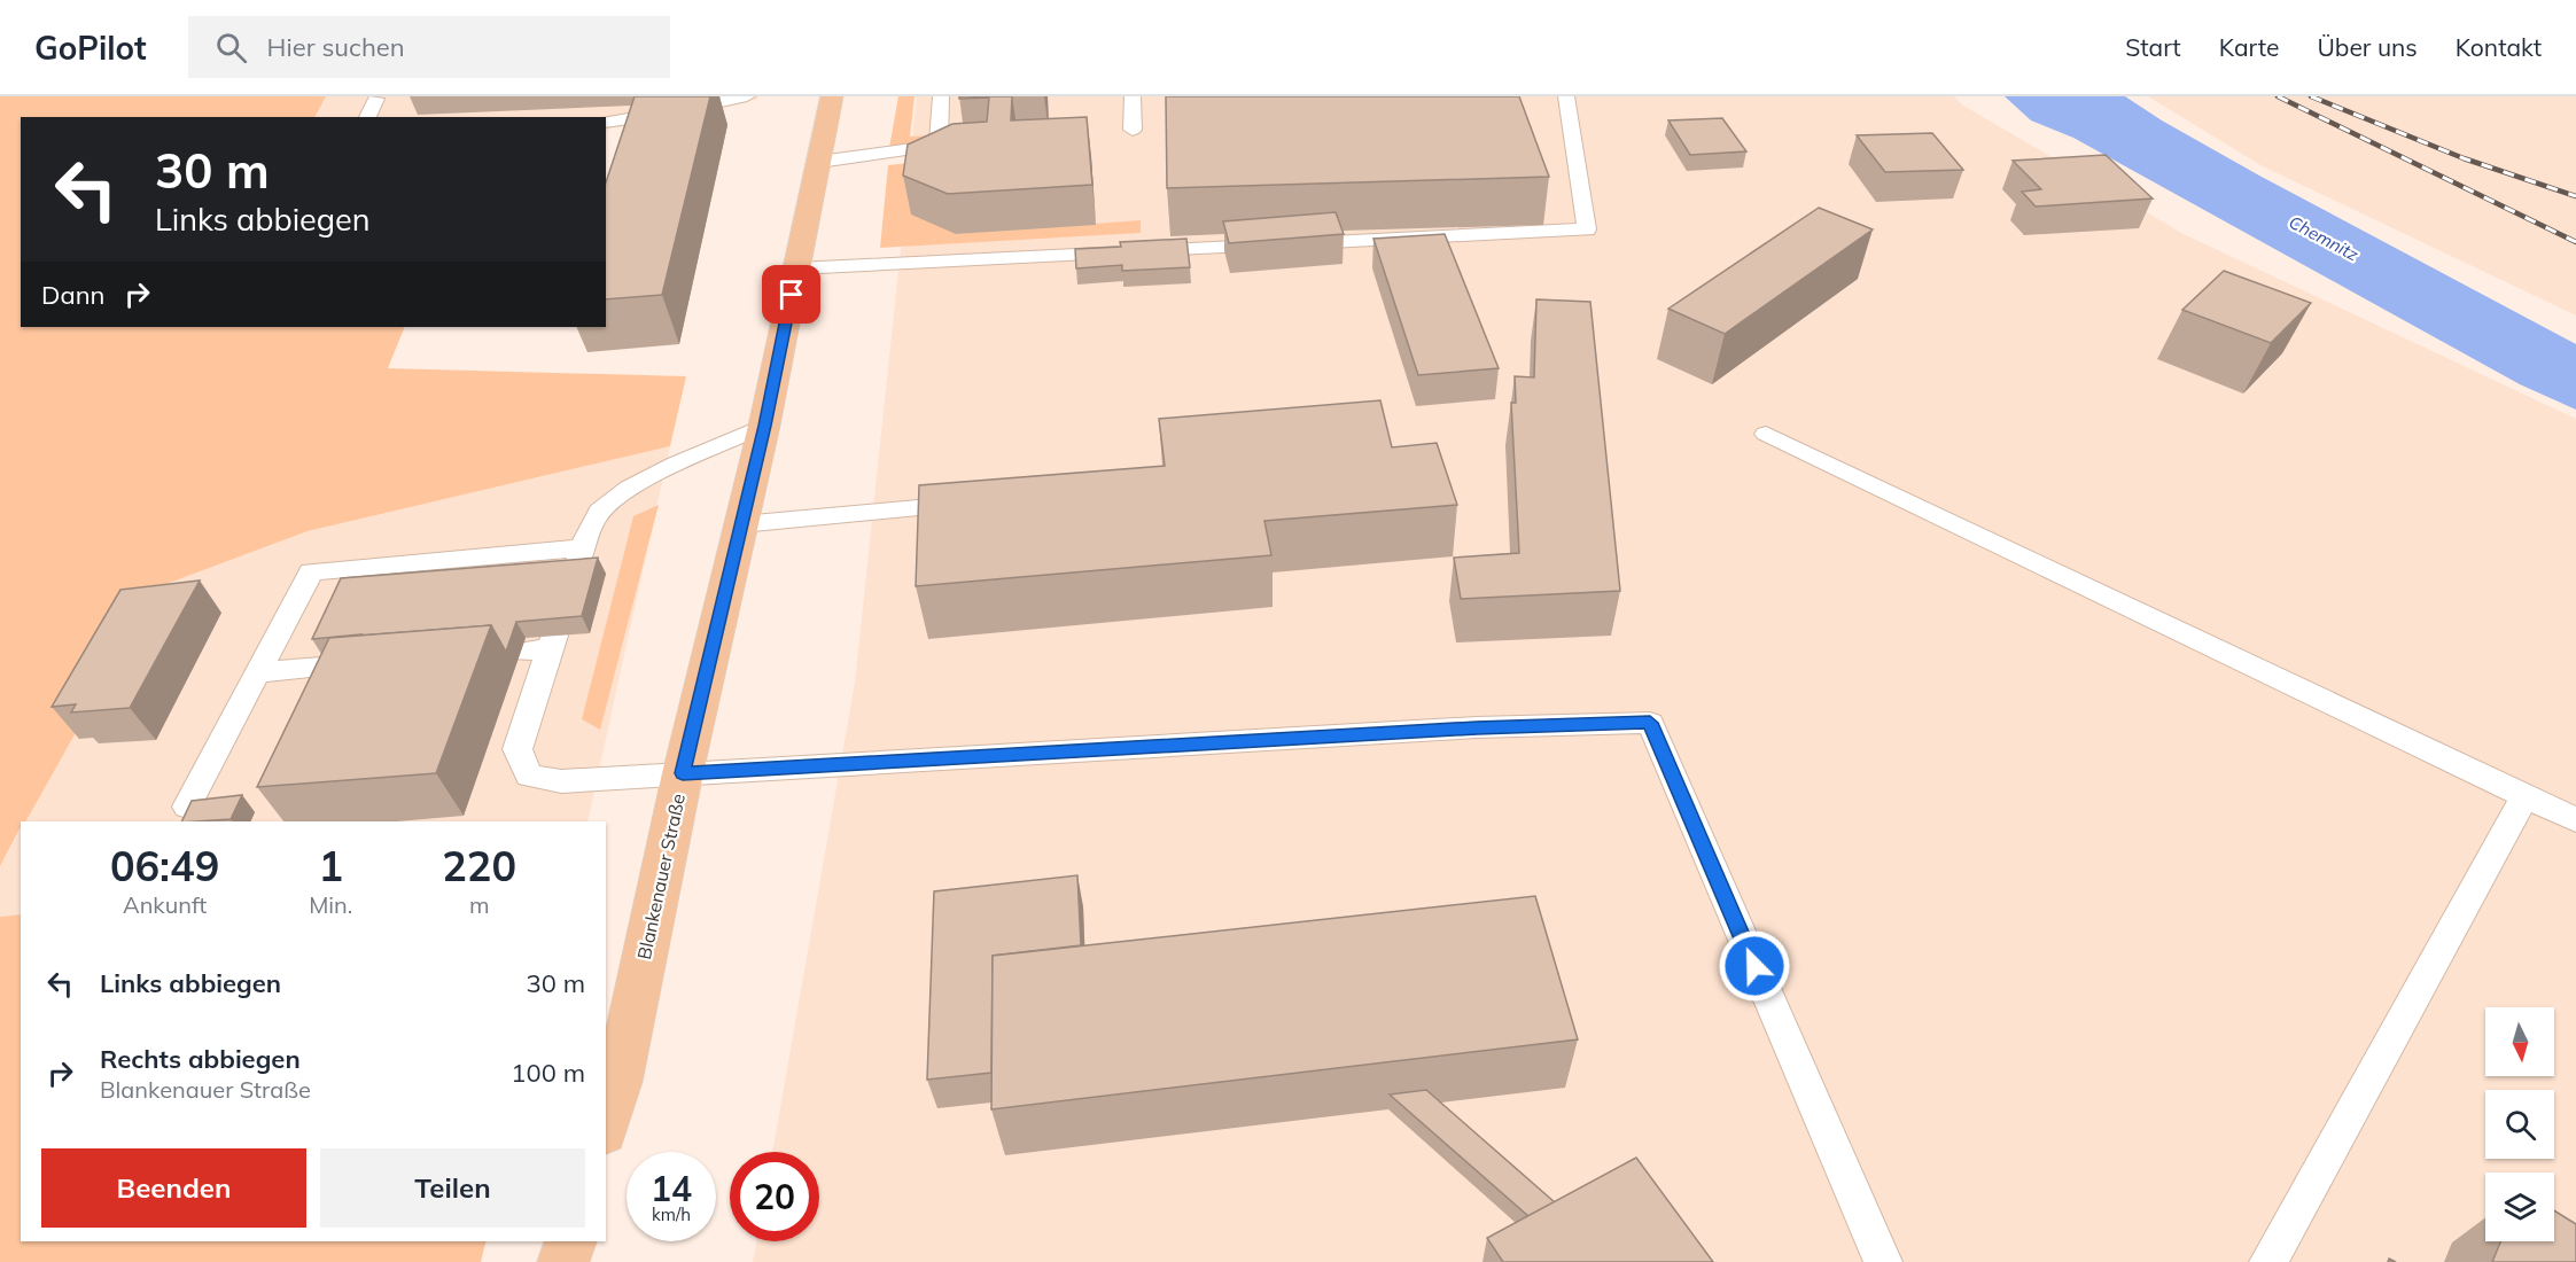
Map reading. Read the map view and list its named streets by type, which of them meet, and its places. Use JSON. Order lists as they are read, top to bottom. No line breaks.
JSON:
{"streets":{"main road":["Blankenauer Straße"]},"water":["Chemnitz"],"north":"bottom","page":{"header":"GoPilot","search":"Hier suchen","nav":["Start","Karte","Über uns","Kontakt"],"turn":["30 m","Links abbiegen"],"then":"Dann","eta":["06:49","Ankunft","1","Min.","220","m"],"list":[{"name":"Links abbiegen","value":"30 m"},{"name":"Rechts abbiegen","note":"Blankenauer Straße","value":"100 m"}],"buttons":["Beenden","Teilen"],"speed":"14 km/h","limit":"20"}}
